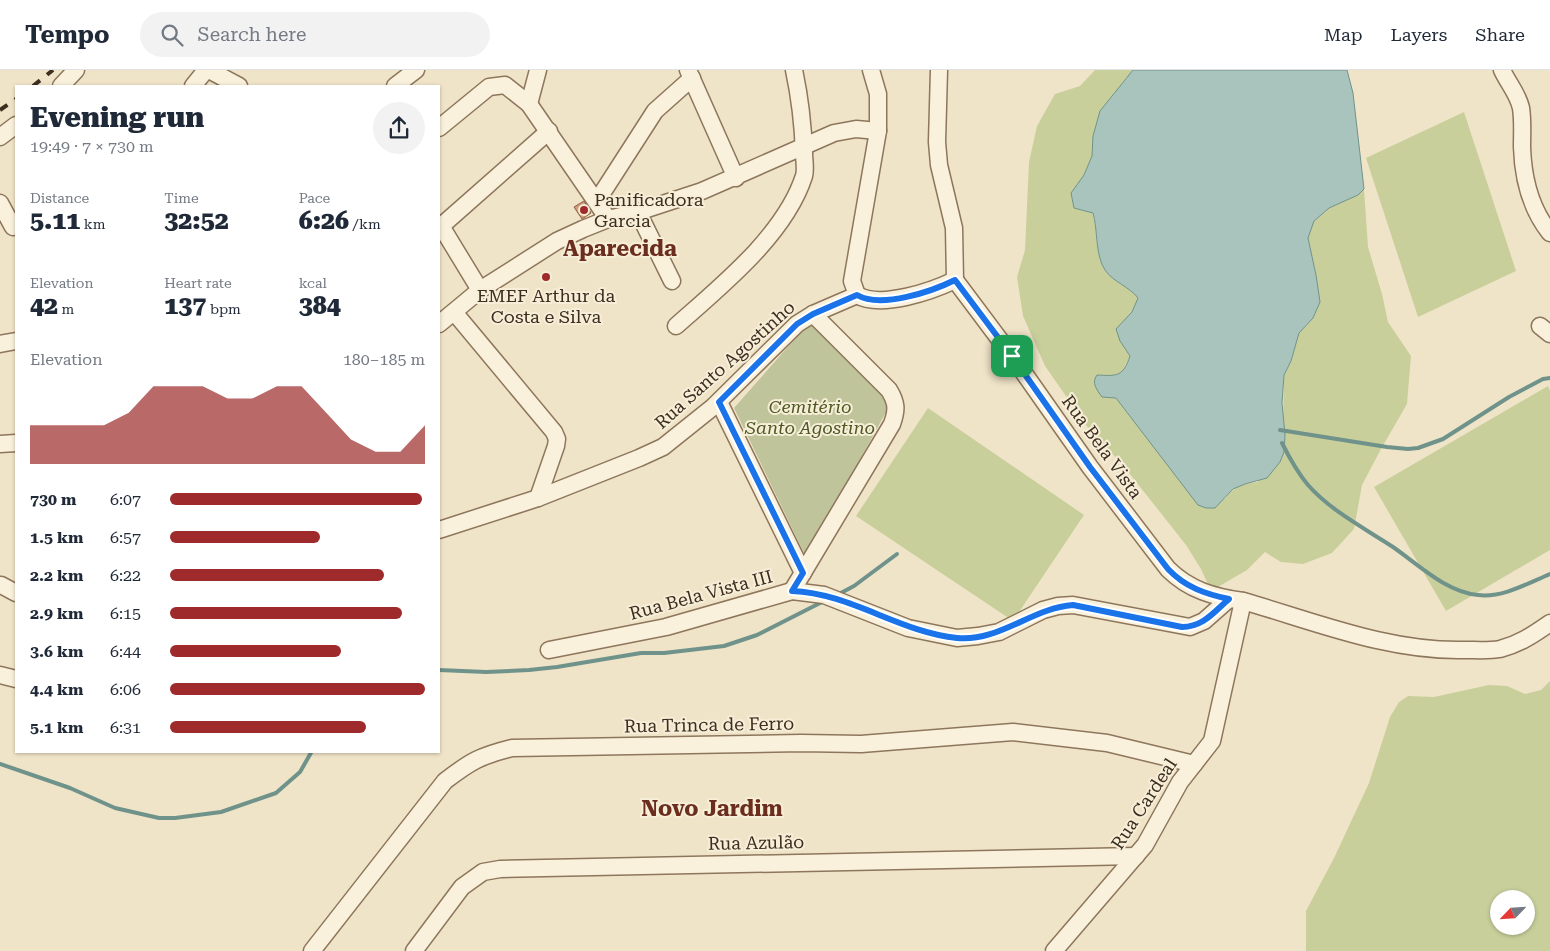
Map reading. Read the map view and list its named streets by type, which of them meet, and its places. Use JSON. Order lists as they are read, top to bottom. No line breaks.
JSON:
{"streets":{"street":["Rua Santo Agostinho","Rua Bela Vista","Rua Bela Vista III","Rua Trinca de Ferro","Rua Cardeal","Rua Azulão"]},"crossings":[["Rua Bela Vista","Rua Bela Vista III"],["Rua Bela Vista","Rua Cardeal"],["Rua Bela Vista III","Rua Cardeal"],["Rua Trinca de Ferro","Rua Cardeal"],["Rua Cardeal","Rua Azulão"]],"districts":["Aparecida","Novo Jardim"],"parks":["Cemitério Santo Agostino"],"places":["Panificadora Garcia","EMEF Arthur da Costa e Silva"],"north":"bottom left","page":{"header":"Tempo","search":"Search here","nav":["Map","Layers","Share"],"heading":["Evening run","19:49 · 7 × 730 m"],"stats":[["Distance","5.11 km"],["Time","32:52"],["Pace","6:26 /km"],["Elevation","42 m"],["Heart rate","137 bpm"],["kcal","384"]],"chart":["Elevation","180–185 m"],"list":[{"name":"730 m","note":"6:07"},{"name":"1.5 km","note":"6:57"},{"name":"2.2 km","note":"6:22"},{"name":"2.9 km","note":"6:15"},{"name":"3.6 km","note":"6:44"},{"name":"4.4 km","note":"6:06"},{"name":"5.1 km","note":"6:31"}]}}
